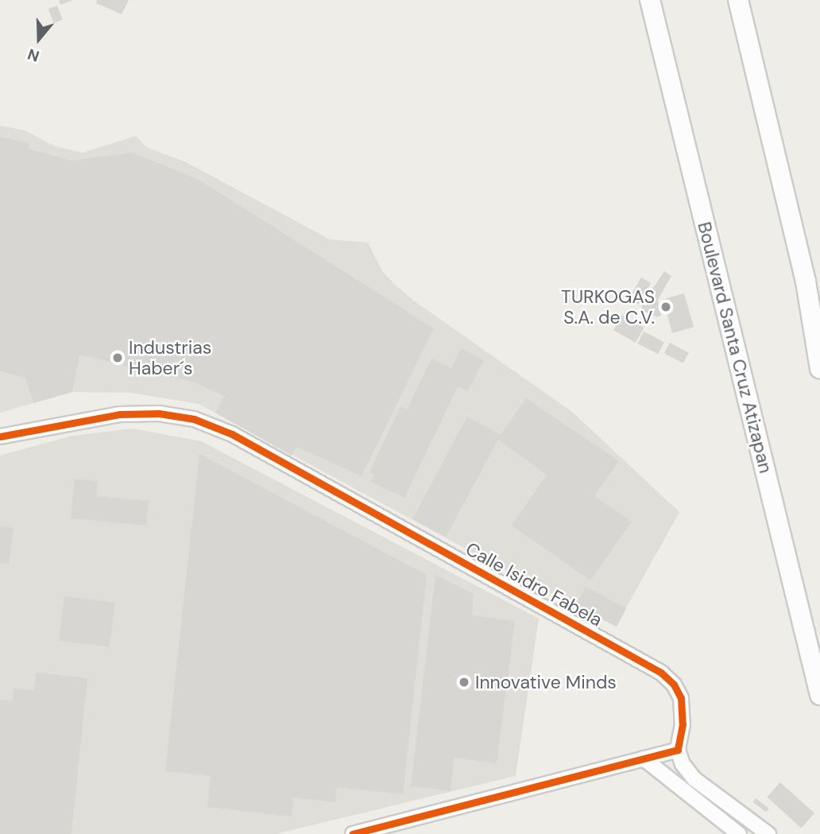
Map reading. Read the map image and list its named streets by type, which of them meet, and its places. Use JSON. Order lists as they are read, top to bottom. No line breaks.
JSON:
{"streets":{"main road":["Boulevard Santa Cruz Atizapan"],"street":["Calle Isidro Fabela"]},"places":["TURKOGAS S.A. de C.V.","Industrias Haber´s","Innovative Minds"],"north":"bottom"}
